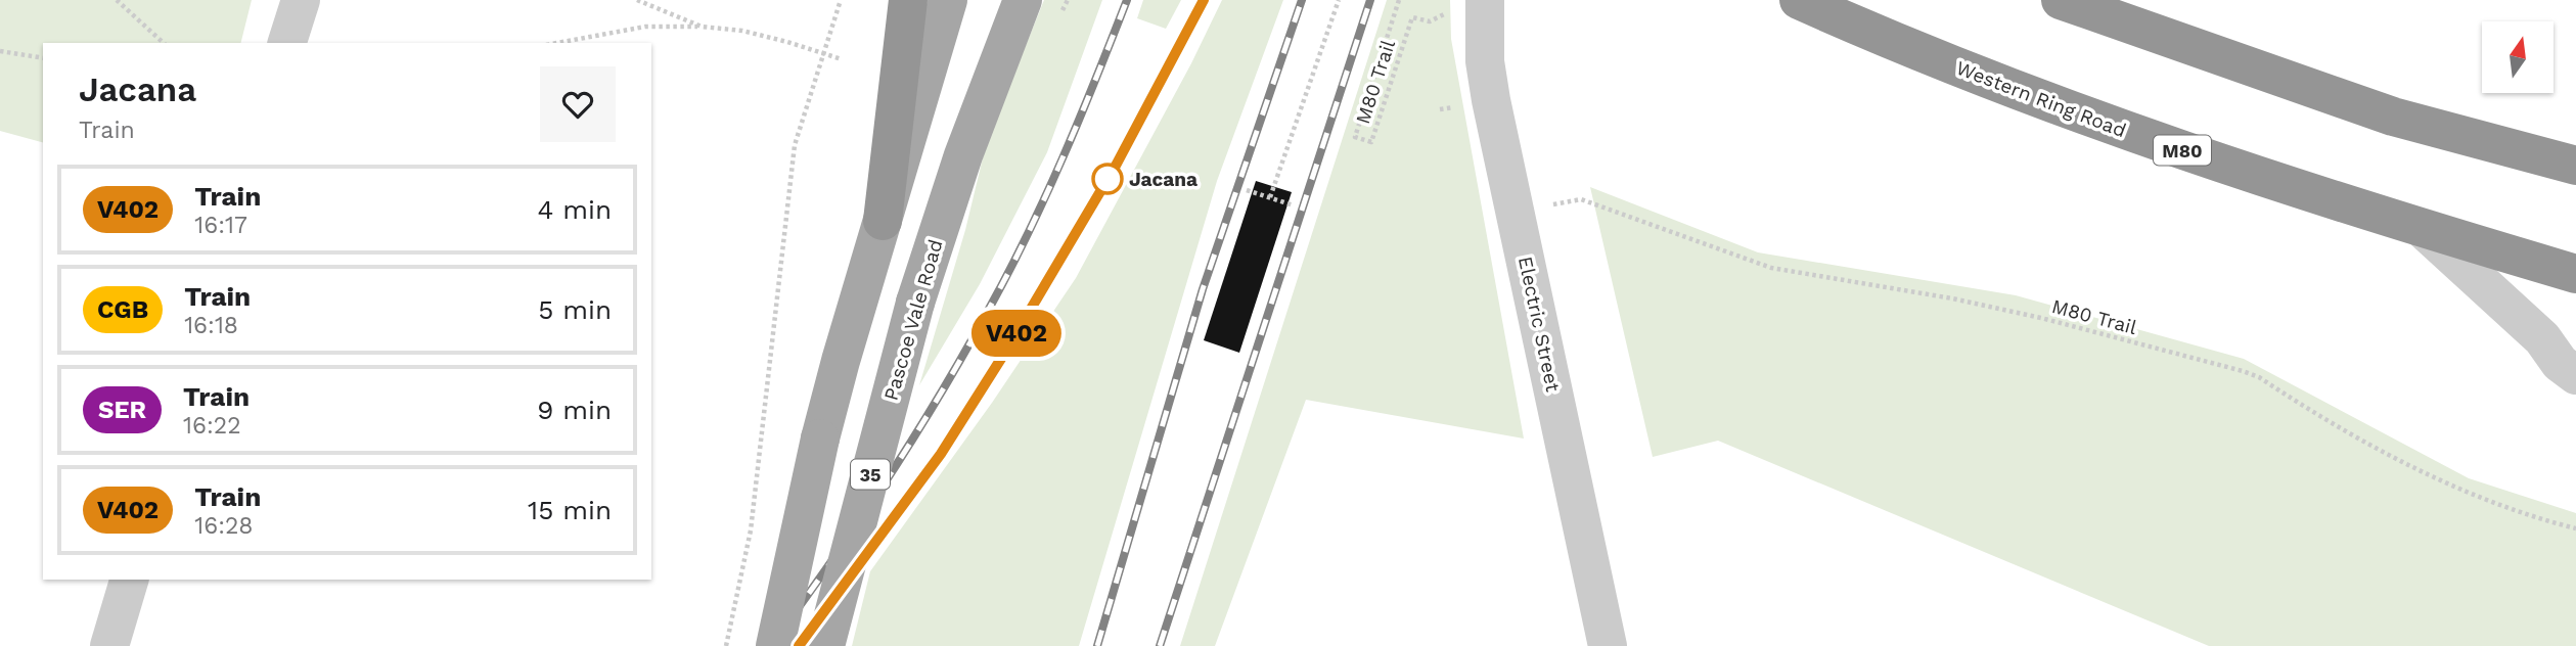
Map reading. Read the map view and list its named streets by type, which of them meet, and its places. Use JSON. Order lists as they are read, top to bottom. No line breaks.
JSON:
{"streets":{"highway":["Western Ring Road","M80"],"main road":["Pascoe Vale Road","35"],"street":["Electric Street"],"path":["M80 Trail"]},"places":["Jacana"],"north":"top","page":{"on_map":"V402","heading":["Jacana","Train"],"list":[{"mark":"V402","name":"Train","note":"16:17","value":"4 min"},{"mark":"CGB","name":"Train","note":"16:18","value":"5 min"},{"mark":"SER","name":"Train","note":"16:22","value":"9 min"},{"mark":"V402","name":"Train","note":"16:28","value":"15 min"}]}}
